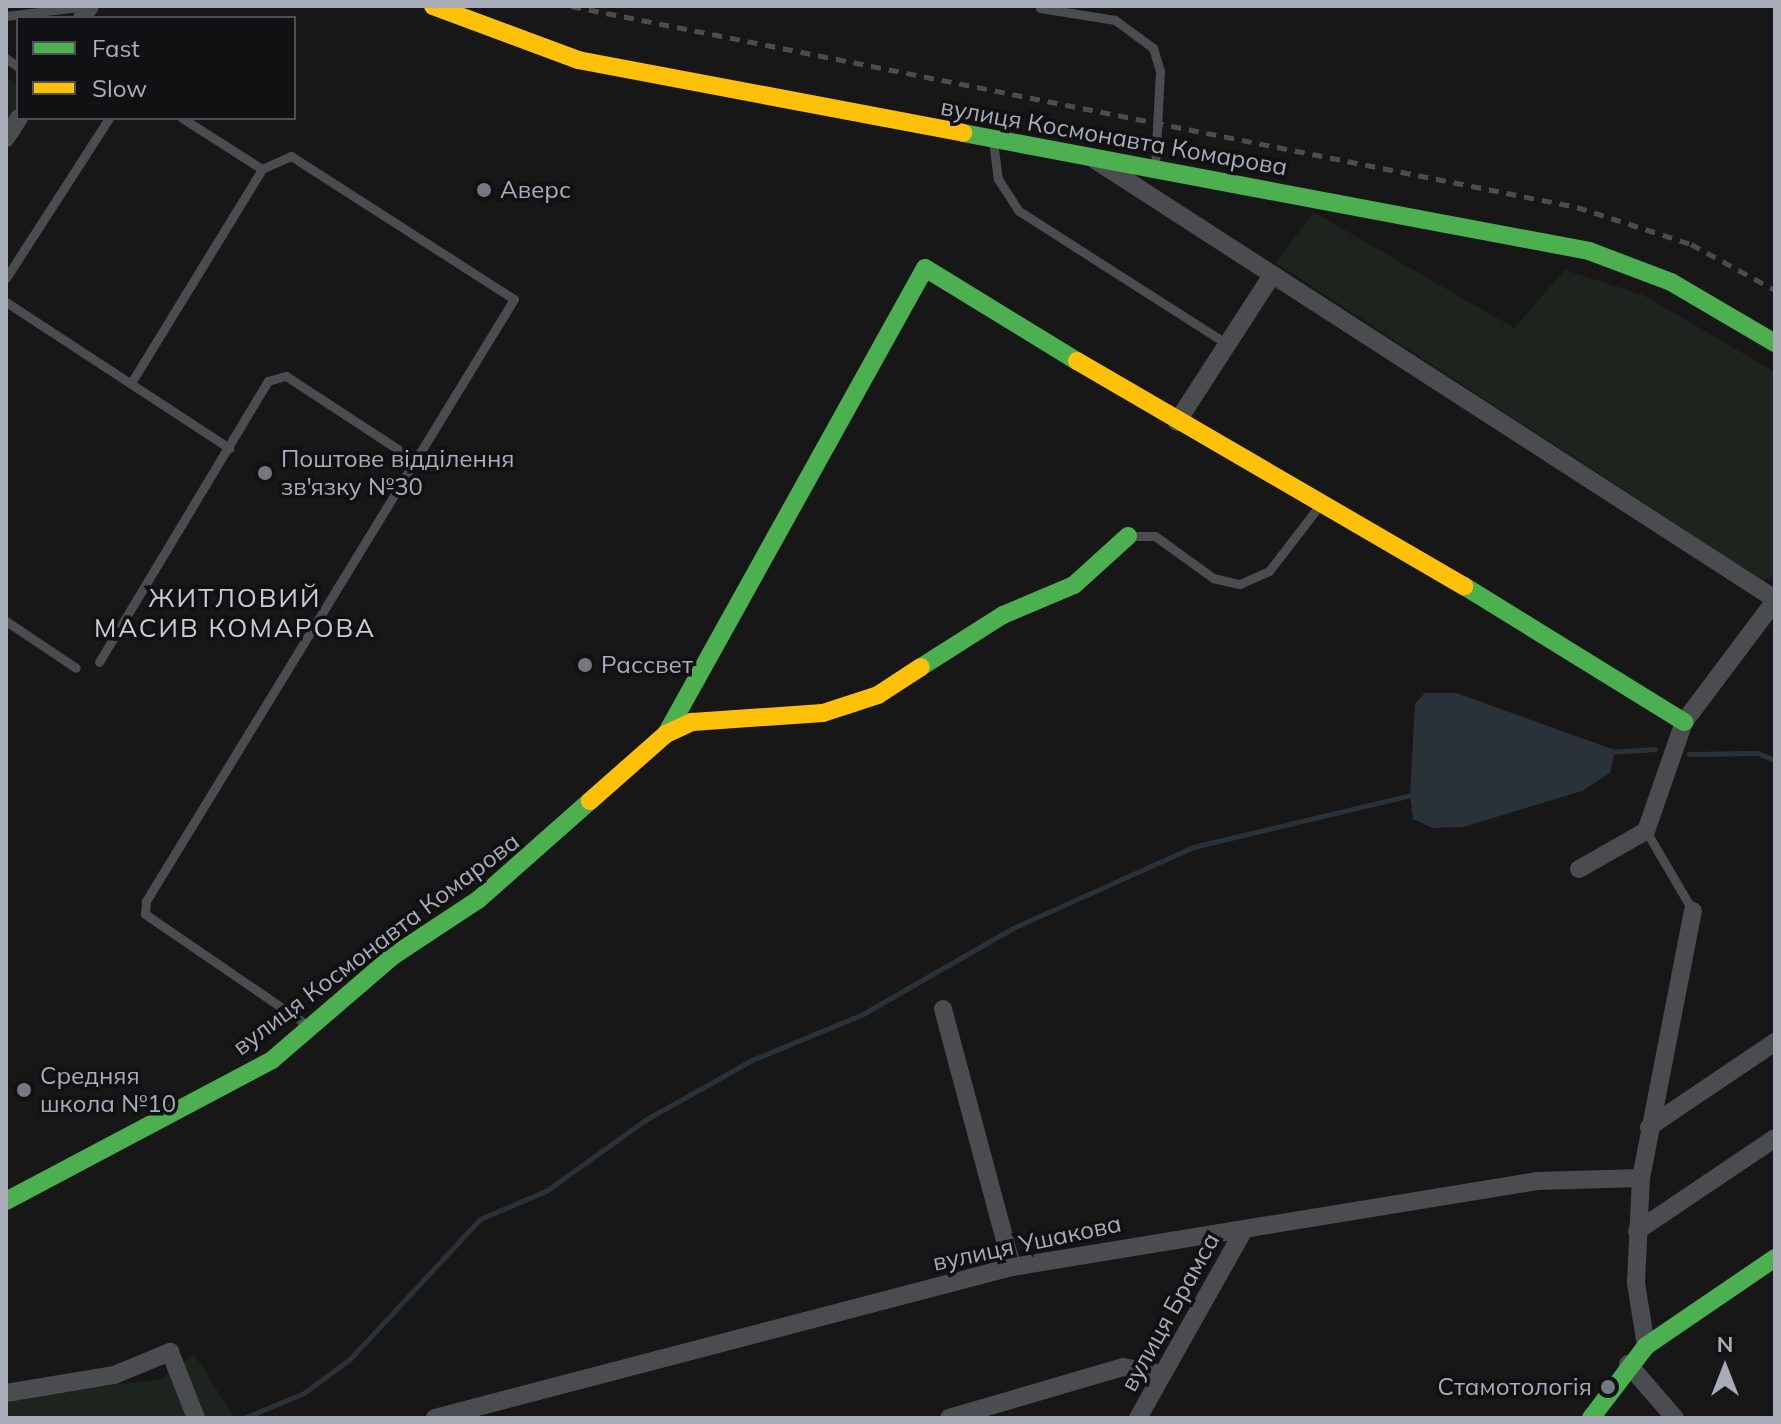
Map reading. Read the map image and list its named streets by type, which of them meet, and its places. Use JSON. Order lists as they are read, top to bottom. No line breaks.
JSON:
{"streets":{"street":["вулиця Космонавта Комарова","вулиця Ушакова","вулиця Брамса"]},"crossings":[["вулиця Ушакова","вулиця Брамса"]],"districts":["ЖИТЛОВИЙ МАСИВ КОМАРОВА"],"places":["Аверс","Поштове відділення зв'язку №30","Рассвет","Средняя школа №10","Стамотологія"],"legend":["Fast","Slow"],"north":"top"}
